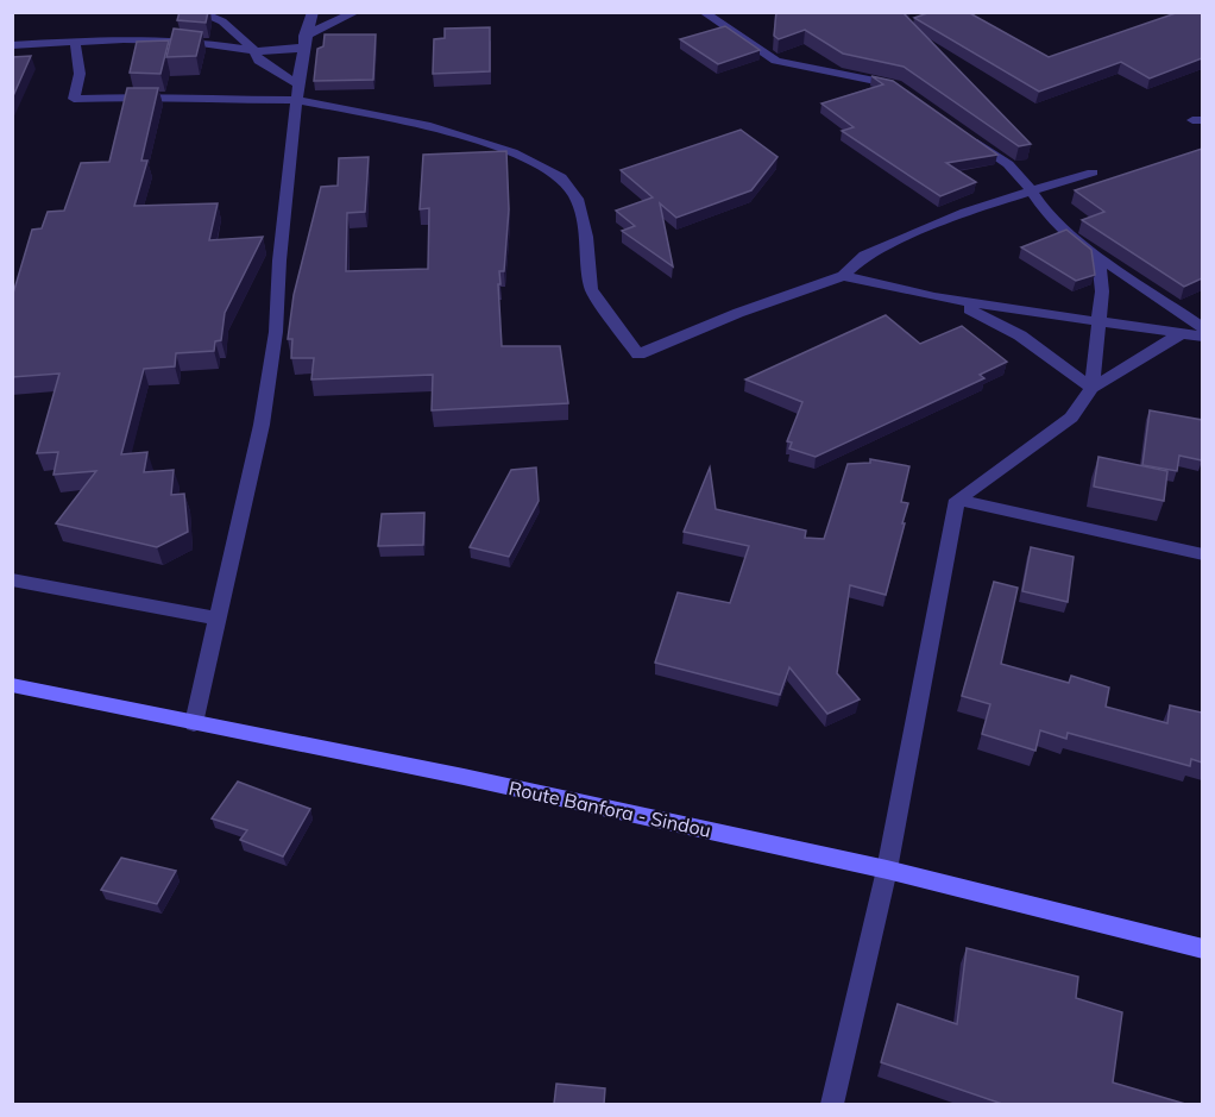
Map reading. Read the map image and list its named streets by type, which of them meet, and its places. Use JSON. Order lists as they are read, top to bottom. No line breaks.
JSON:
{"streets":{"main road":["Route Banfora - Sindou"]}}
